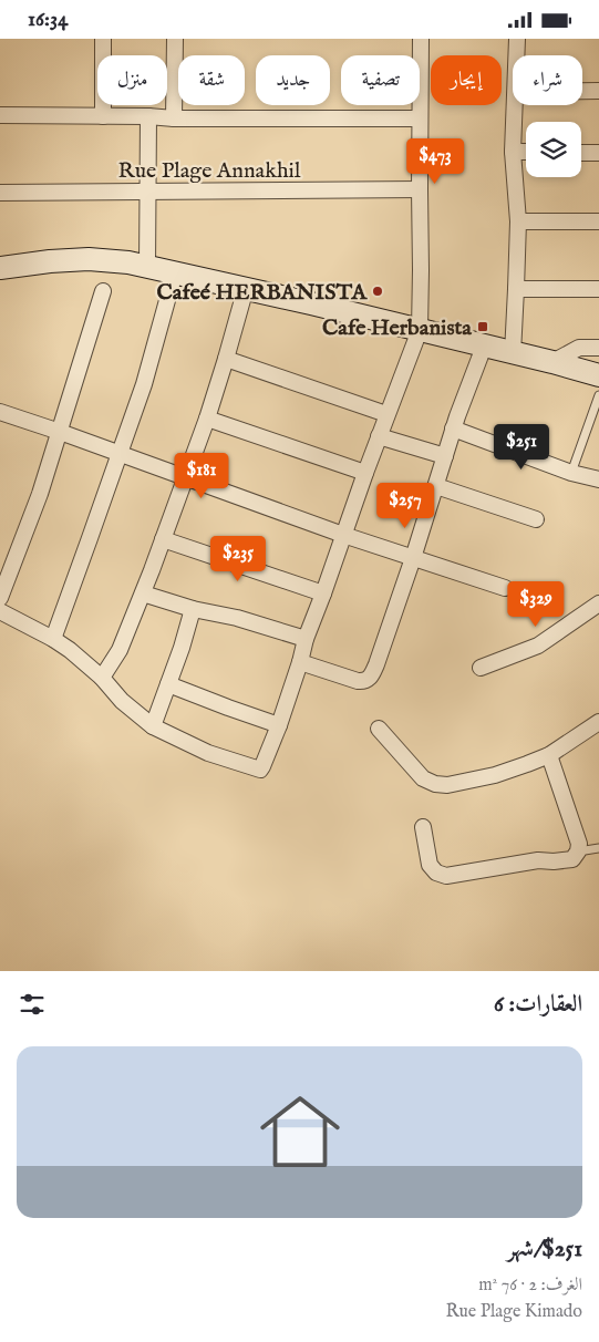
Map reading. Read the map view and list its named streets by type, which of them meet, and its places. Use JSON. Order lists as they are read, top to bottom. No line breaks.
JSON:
{"streets":{"street":["Rue Plage Annakhil"]},"places":{"other":["Cafeé HERBANISTA"],"transit":["Cafe Herbanista"]},"page":{"status":"16:34","chip":["شراء","إيجار","تصفية","جديد","شقة","منزل"],"price":["$473","$251","$181","$257","$235","$329"],"heading":"العقارات: 6","list":[{"name":"$251/شهر","note":"الغرف: 2 · 76 m² · Rue Plage Kimado"}]}}
